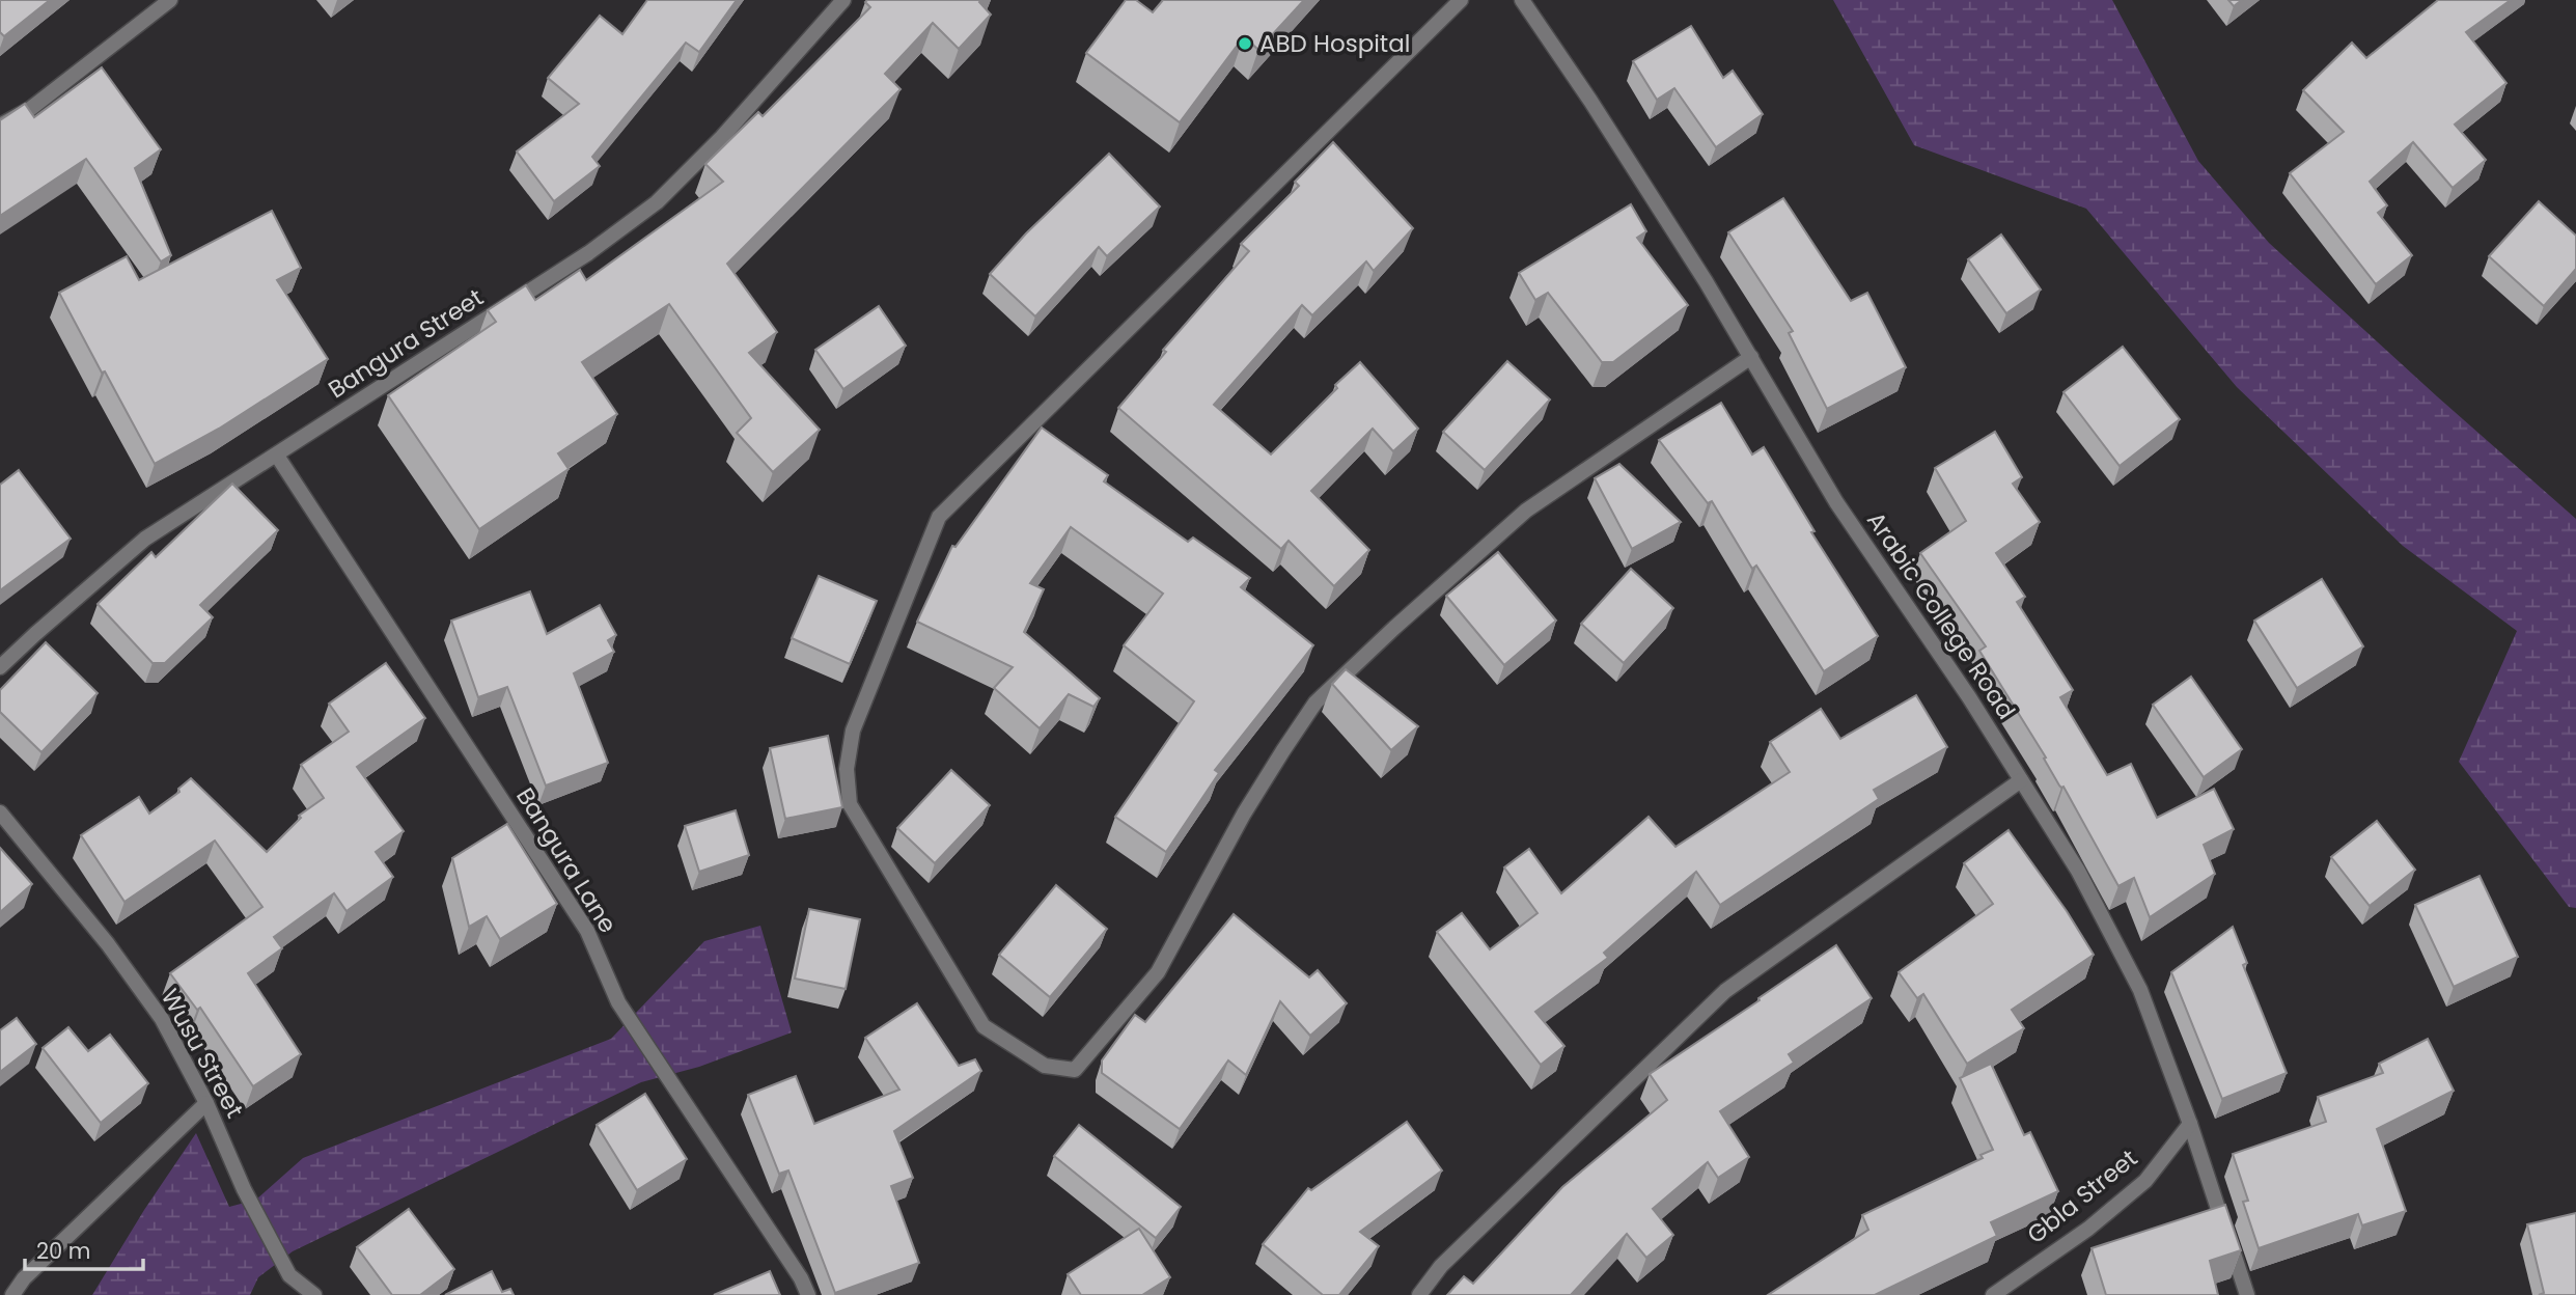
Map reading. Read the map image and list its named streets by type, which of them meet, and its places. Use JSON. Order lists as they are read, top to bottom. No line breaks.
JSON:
{"streets":{"street":["Bangura Street","Arabic College Road","Bangura Lane","Wusu Street","Gbla Street"]},"crossings":[["Bangura Street","Bangura Lane"],["Arabic College Road","Gbla Street"]],"places":["ABD Hospital"],"scale_bar":"20 m"}
